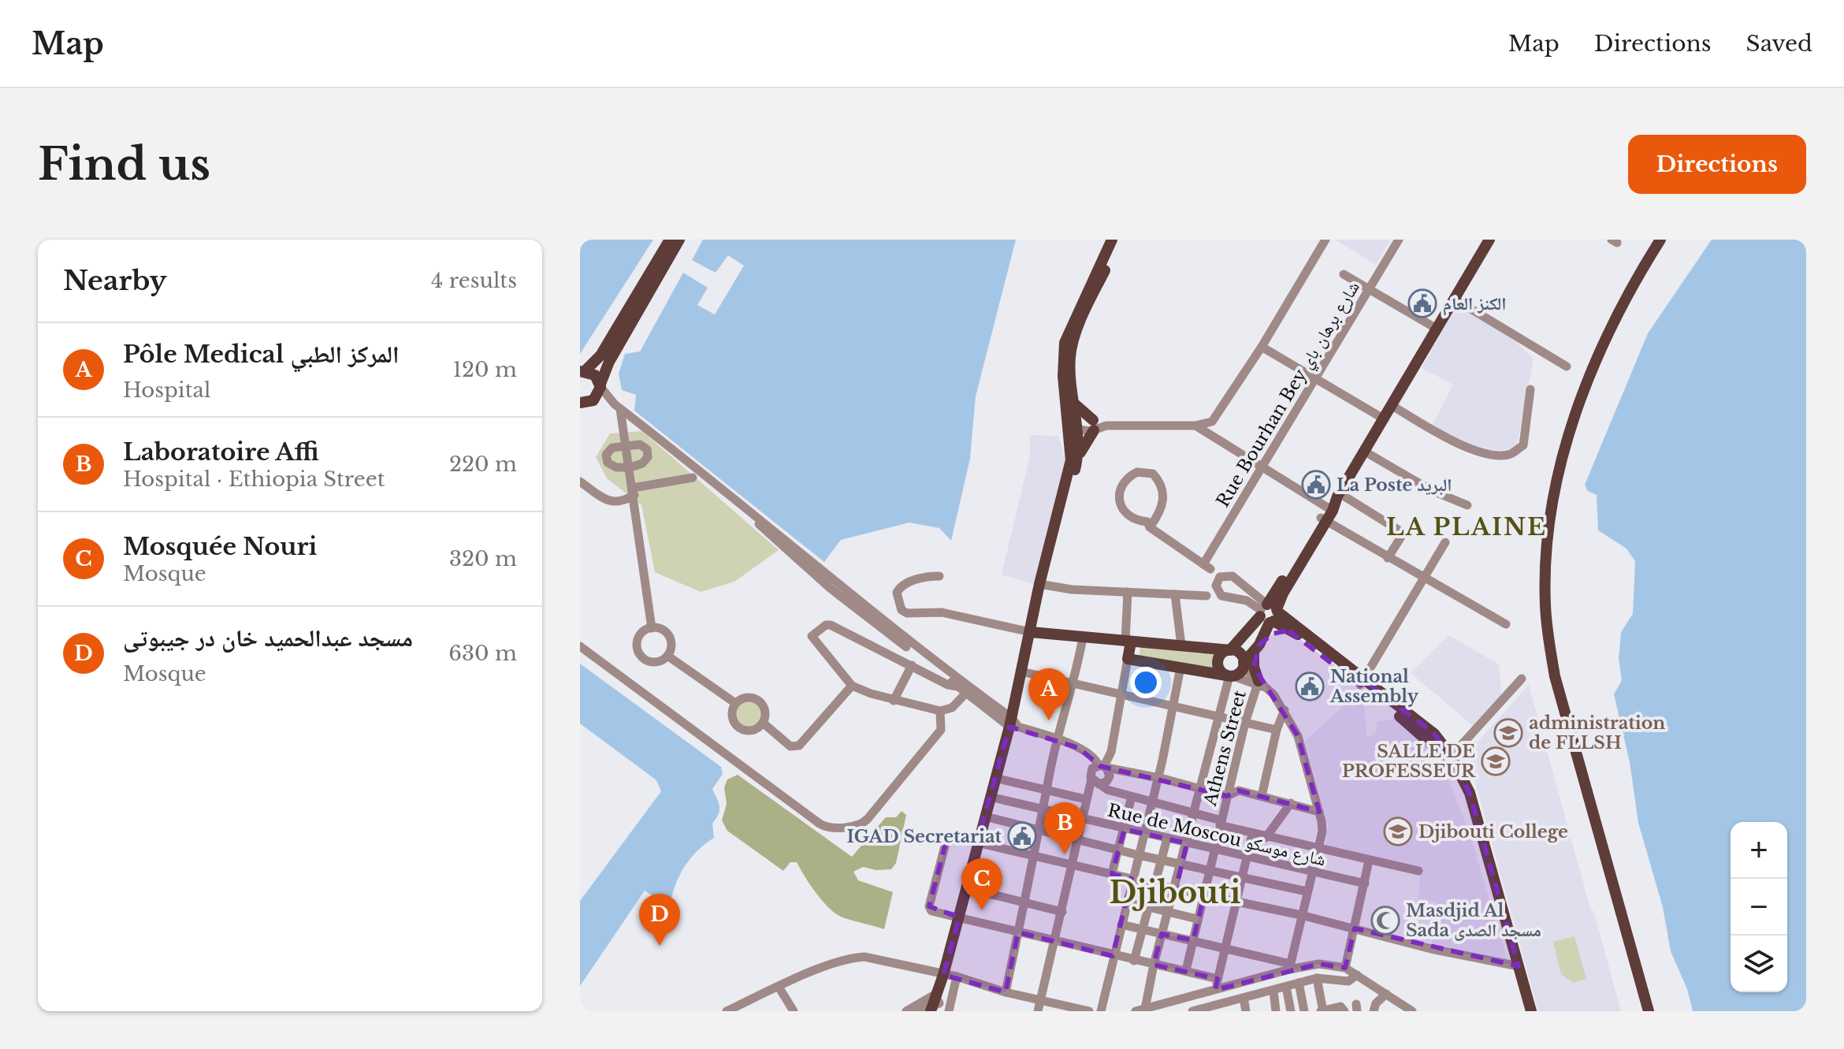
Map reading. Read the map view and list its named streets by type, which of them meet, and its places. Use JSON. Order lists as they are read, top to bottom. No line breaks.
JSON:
{"streets":{"street":["Rue Bourhan Bey شارع برهان باي","Athens Street","Rue de Moscou شارع موسكو"]},"crossings":[["Athens Street","Rue de Moscou شارع موسكو"]],"districts":["LA PLAINE","Djibouti"],"places":{"public building":["الكنز العام","La Poste البريد","National Assembly","IGAD Secretariat"],"school or university":["administration de FLLSH","SALLE DE PROFESSEUR","Djibouti College"],"mosque":["Masdjid Al Sada مسجد الصدى"]},"page":{"header":"Map","nav":["Map","Directions","Saved"],"buttons":"Directions","title":"Find us","heading":["Nearby","4 results"],"list":[{"mark":"A","name":"Pôle Medical المركز الطبي","note":"Hospital","value":"120 m"},{"mark":"B","name":"Laboratoire Affi","note":"Hospital · Ethiopia Street","value":"220 m"},{"mark":"C","name":"Mosquée Nouri","note":"Mosque","value":"320 m"},{"mark":"D","name":"مسجد عبدالحمید خان در جیبوتی","note":"Mosque","value":"630 m"}],"pins":["A","B","C","D"],"map_buttons":["+","−"]}}
